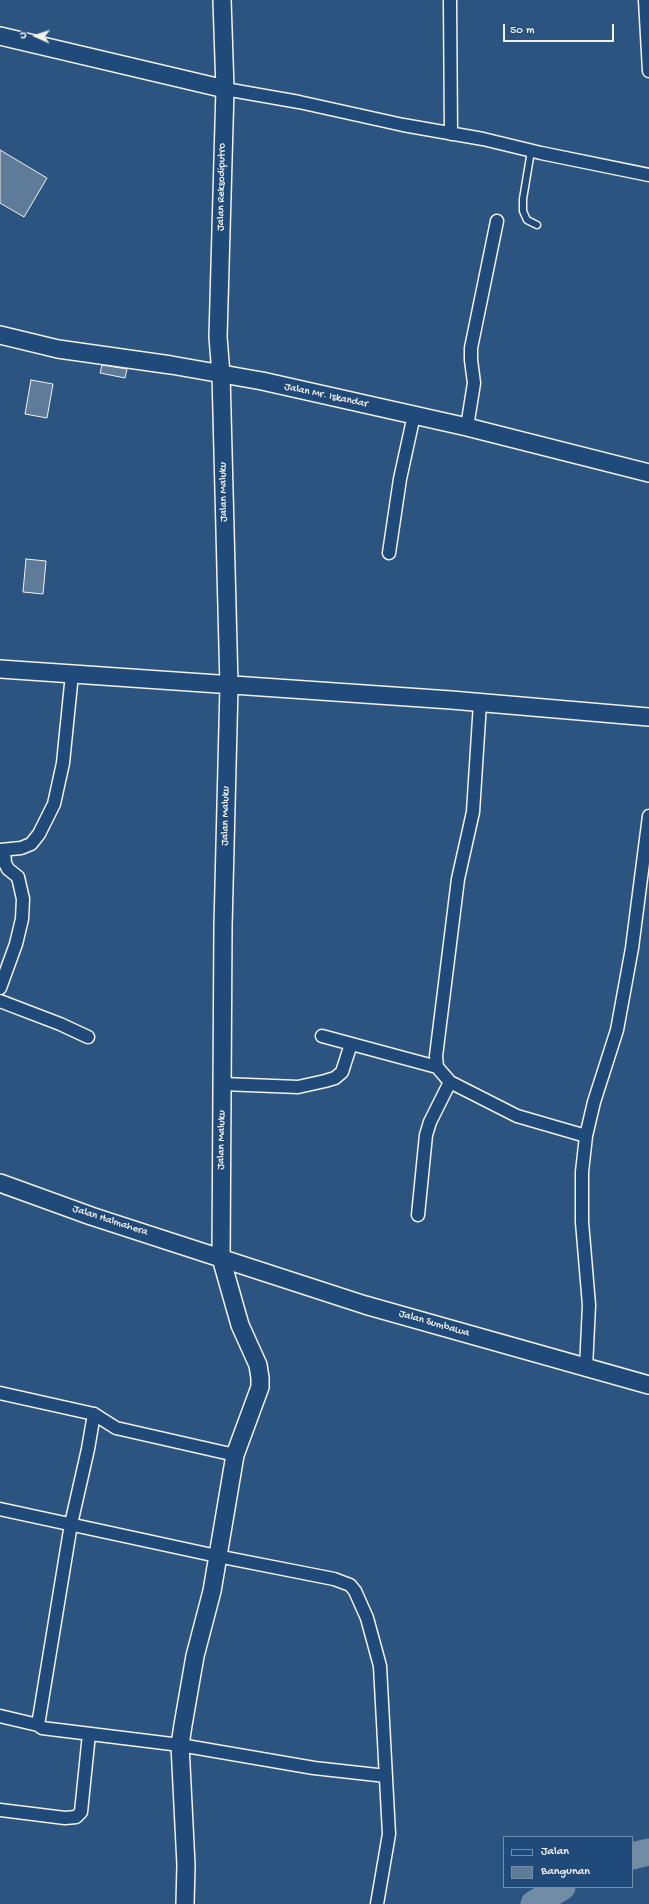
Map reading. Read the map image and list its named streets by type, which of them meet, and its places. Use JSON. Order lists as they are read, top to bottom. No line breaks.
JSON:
{"streets":{"main road":["Jalan Reksodiputro","Jalan Mr. Iskandar","Jalan Maluku","Jalan Halmahera","Jalan Sumbawa"]},"crossings":[["Jalan Reksodiputro","Jalan Mr. Iskandar"],["Jalan Reksodiputro","Jalan Maluku"],["Jalan Mr. Iskandar","Jalan Maluku"],["Jalan Maluku","Jalan Halmahera"],["Jalan Maluku","Jalan Sumbawa"],["Jalan Halmahera","Jalan Sumbawa"]],"legend":["Jalan","Bangunan"],"scale_bar":"50 m","north":"left"}
